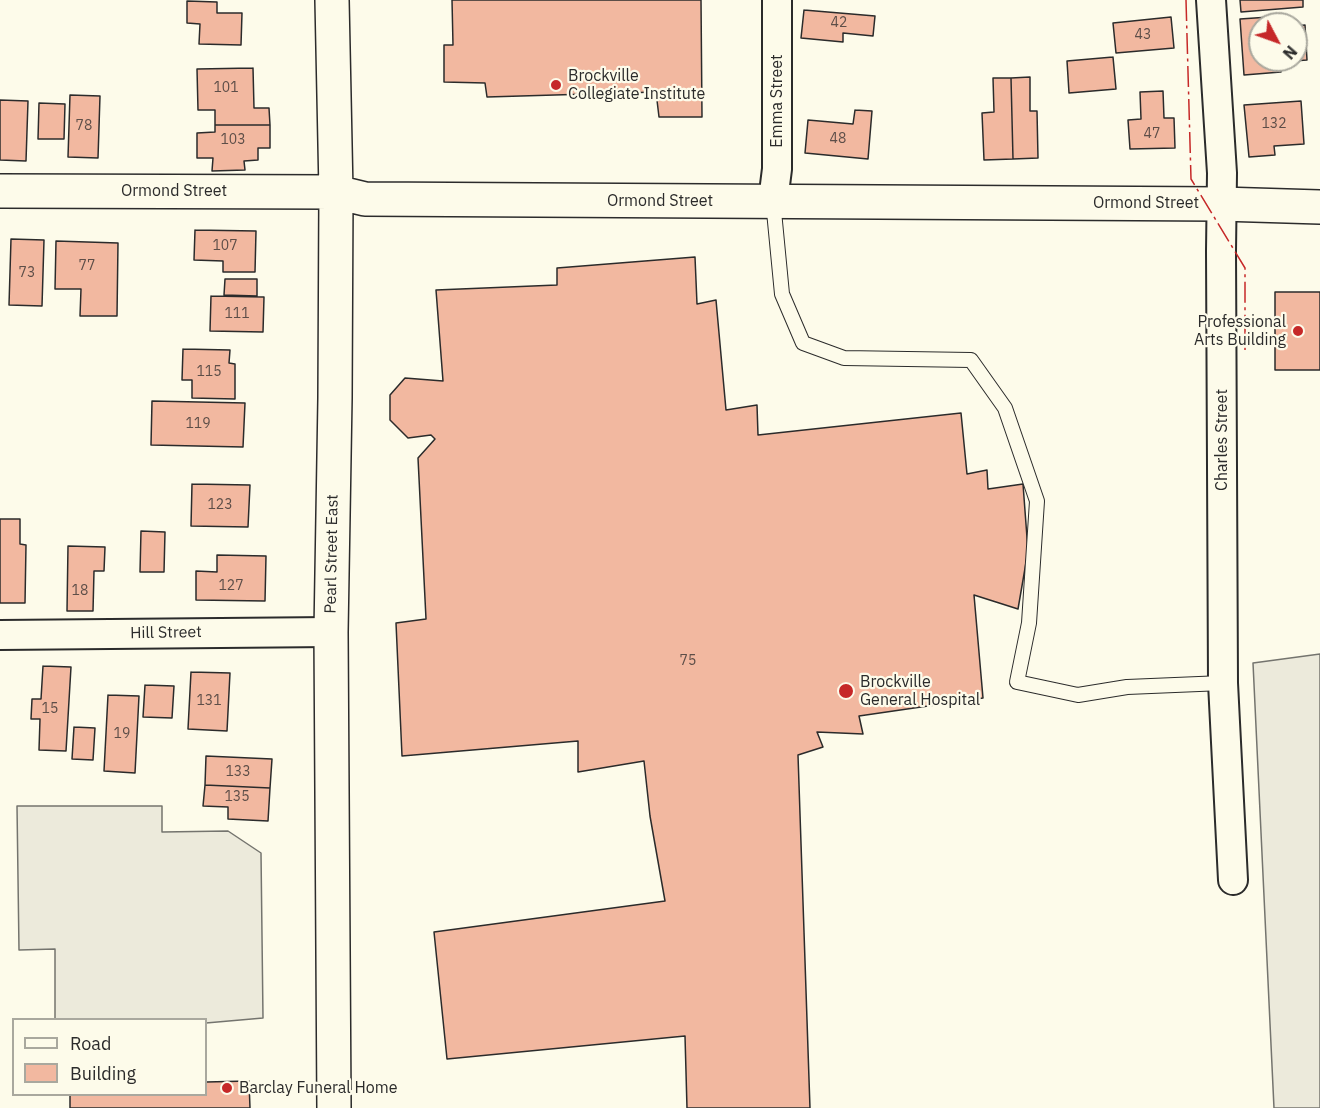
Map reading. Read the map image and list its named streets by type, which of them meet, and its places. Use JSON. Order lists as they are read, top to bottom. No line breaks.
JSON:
{"streets":{"street":["Emma Street","Ormond Street","Charles Street","Pearl Street East","Hill Street"]},"crossings":[["Emma Street","Ormond Street"],["Ormond Street","Charles Street"],["Ormond Street","Pearl Street East"],["Pearl Street East","Hill Street"]],"places":["Brockville Collegiate Institute","Professional Arts Building","Brockville General Hospital","Barclay Funeral Home"],"house_numbers":["42","43","101","132","78","47","48","103","107","77","73","111","115","119","123","127","18","75","131","15","19","133","135"],"legend":["Road","Building"],"north":"bottom right"}
